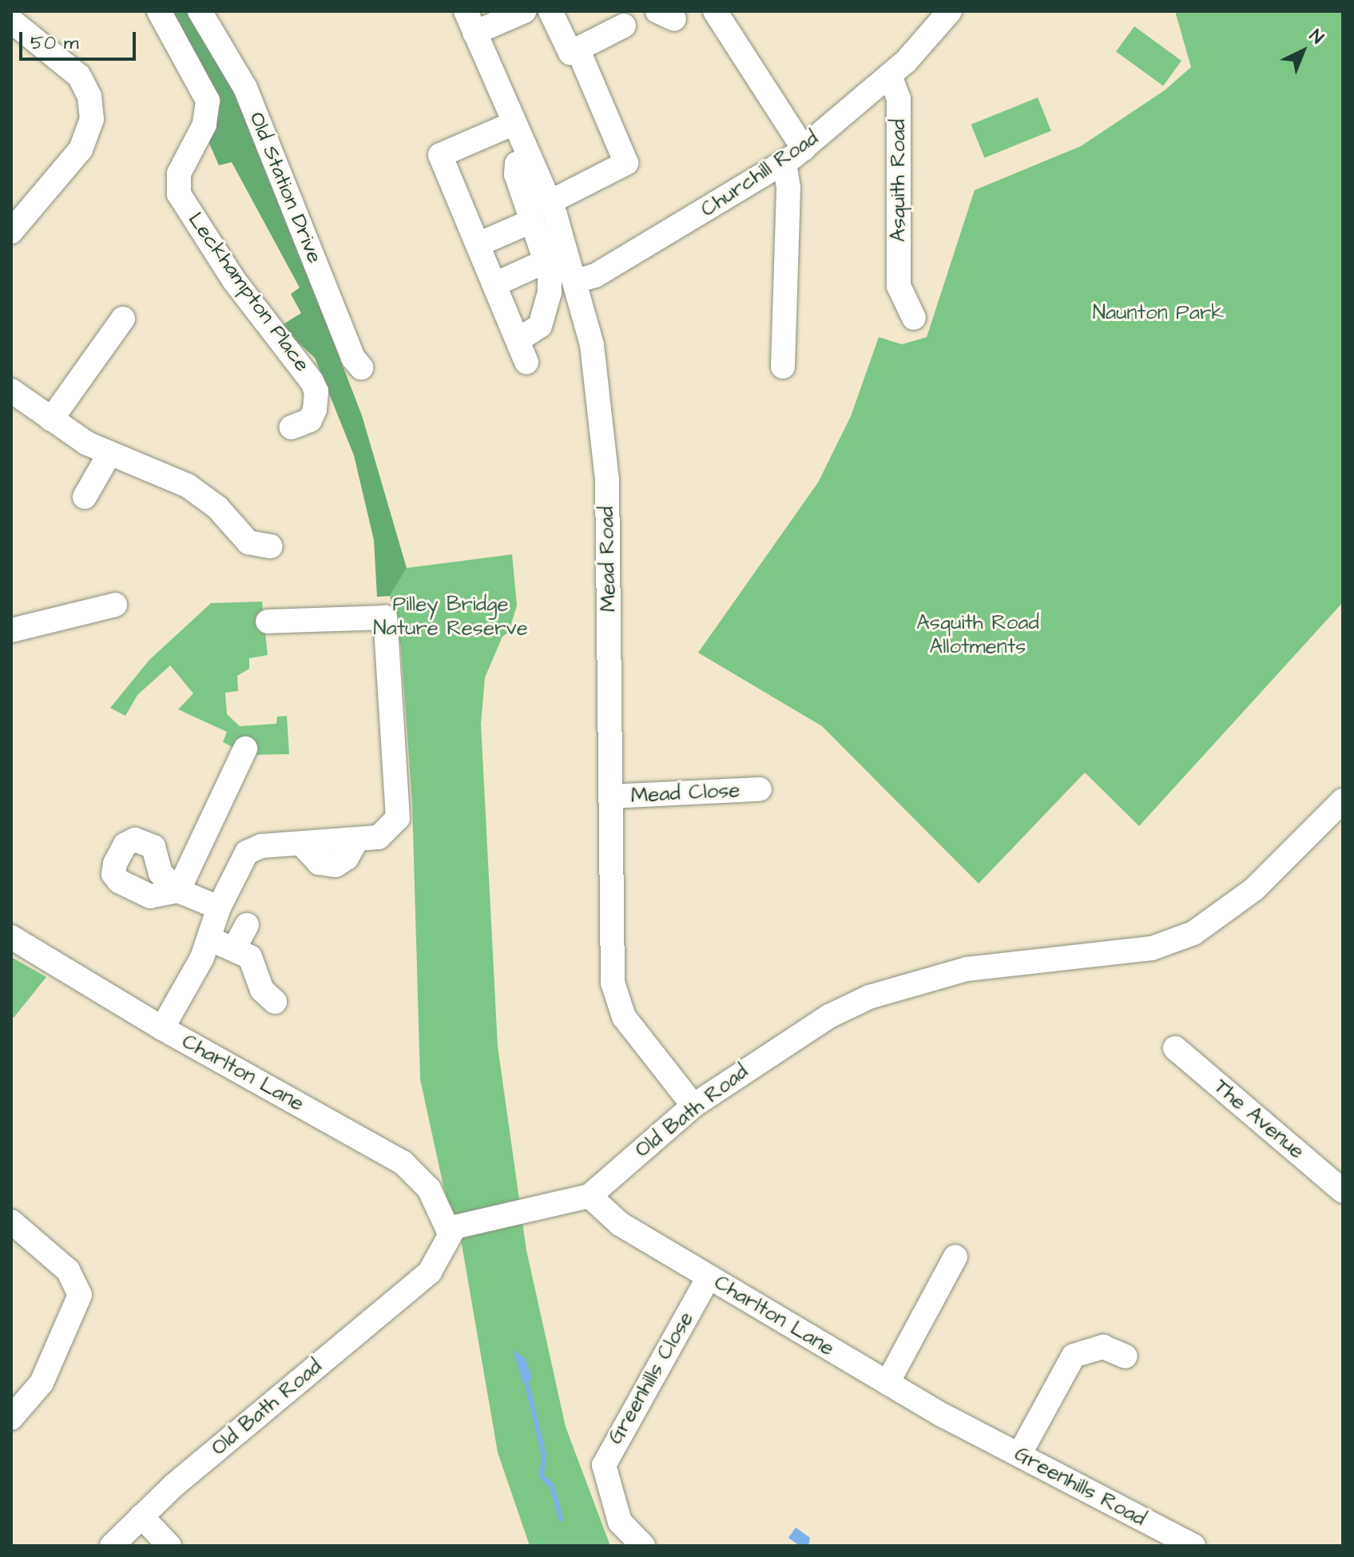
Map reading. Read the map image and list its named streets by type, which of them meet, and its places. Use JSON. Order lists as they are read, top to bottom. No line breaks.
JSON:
{"streets":{"street":["Churchill Road","Asquith Road","Old Station Drive","Leckhampton Place","Mead Road","Mead Close","Charlton Lane","Old Bath Road","The Avenue","Greenhills Close","Greenhills Road"]},"crossings":[["Churchill Road","Asquith Road"],["Churchill Road","Mead Road"],["Mead Road","Mead Close"],["Mead Road","Old Bath Road"],["Charlton Lane","Old Bath Road"],["Charlton Lane","Greenhills Close"],["Charlton Lane","Greenhills Road"]],"parks":["Naunton Park","Pilley Bridge Nature Reserve","Asquith Road Allotments"],"scale_bar":"50 m","north":"top right"}
